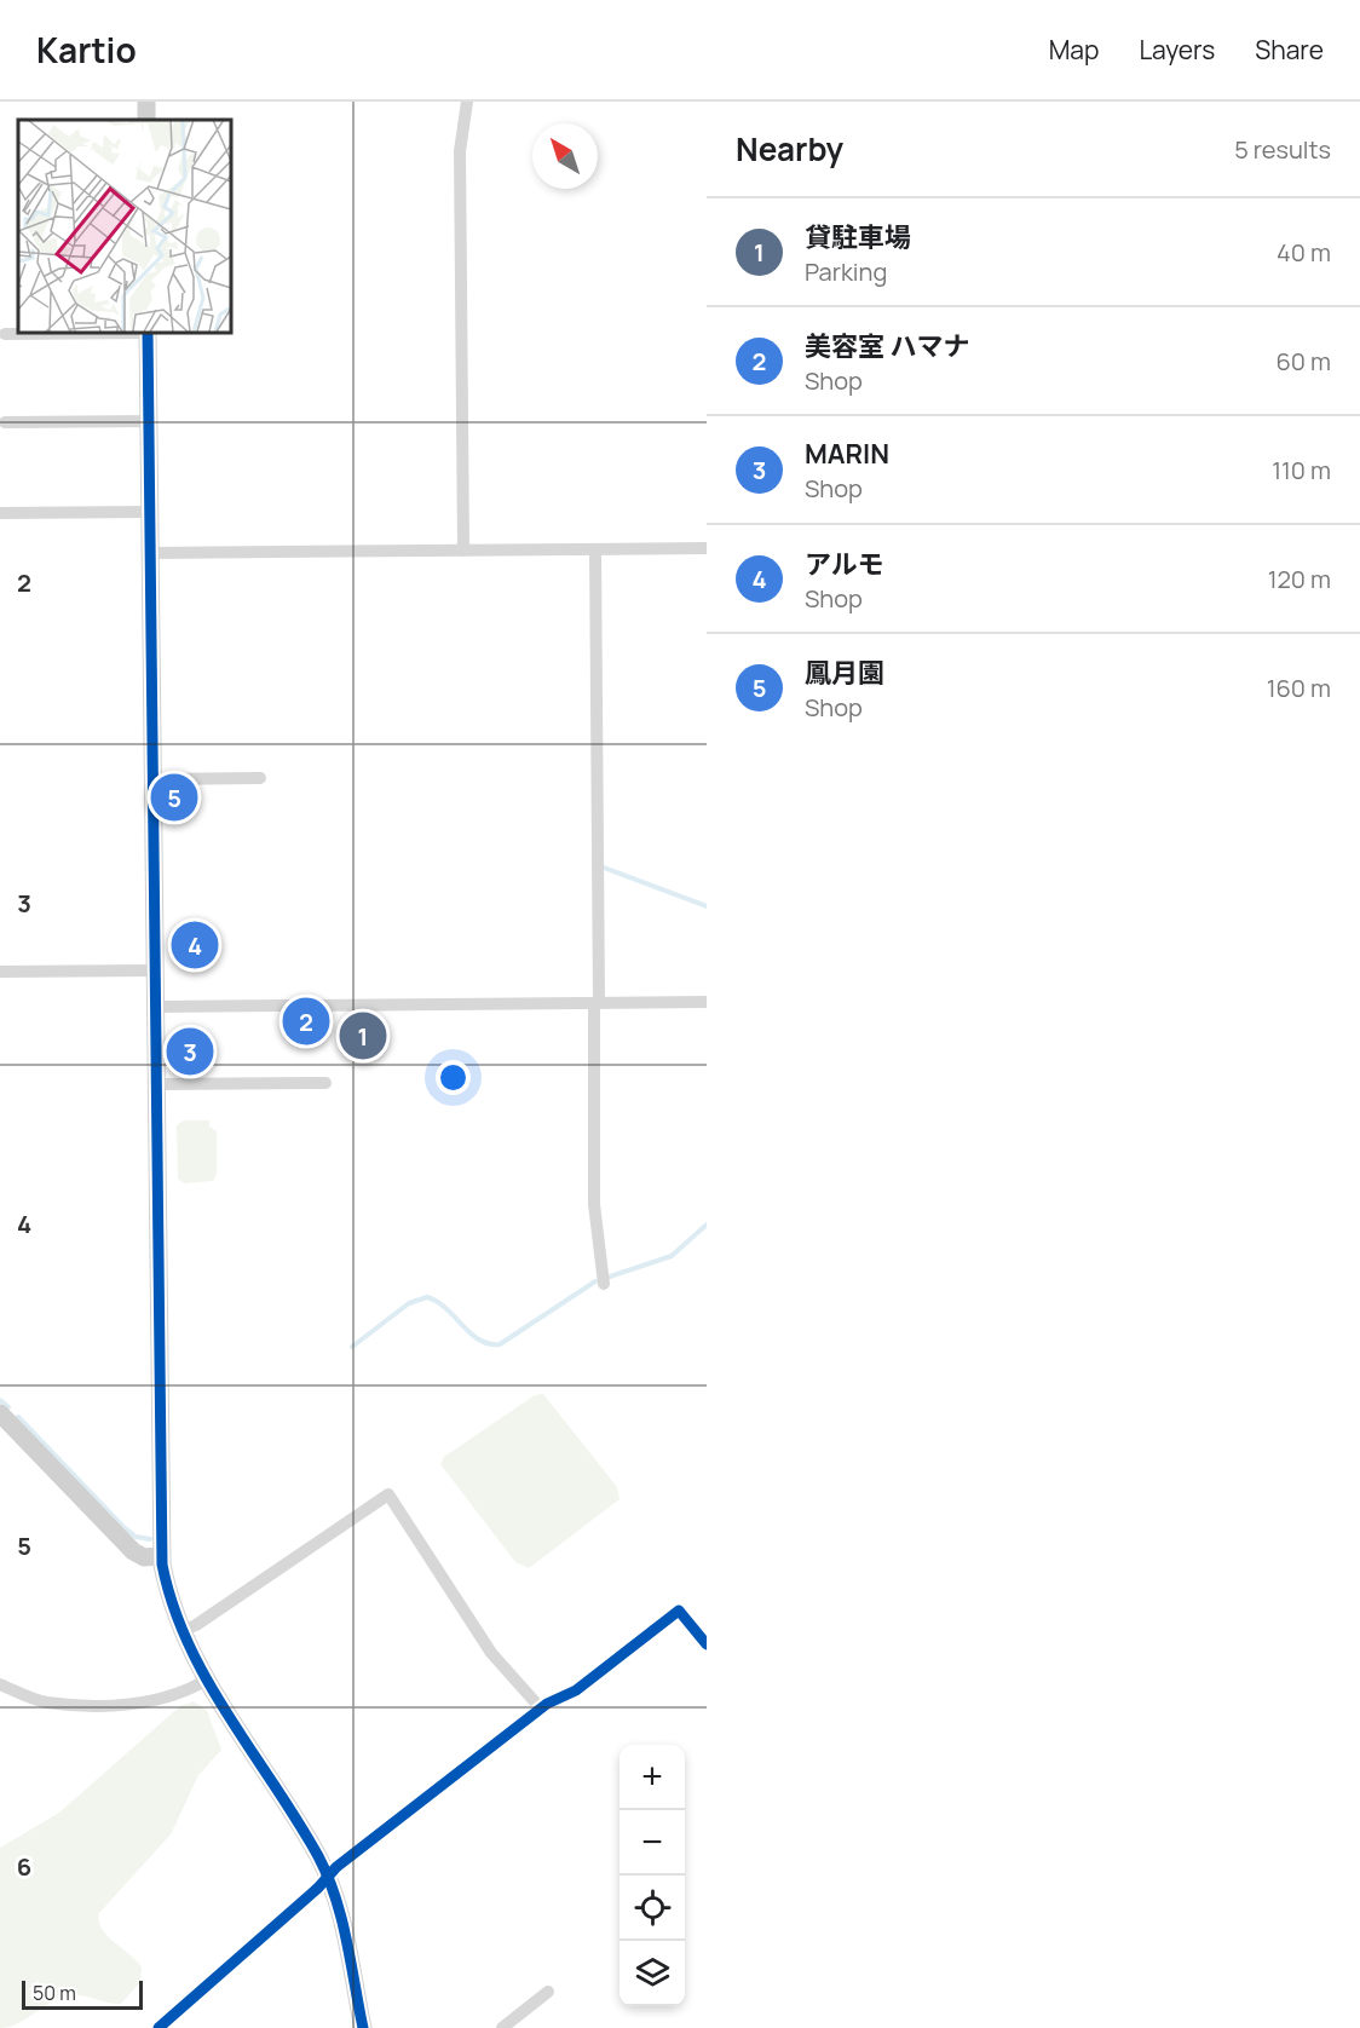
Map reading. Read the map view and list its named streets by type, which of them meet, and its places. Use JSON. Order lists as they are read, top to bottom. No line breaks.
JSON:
{"scale_bar":"50 m","north":"top left","page":{"header":"Kartio","nav":["Map","Layers","Share"],"heading":["Nearby","5 results"],"list":[{"mark":"1","name":"貸駐車場","note":"Parking","value":"40 m"},{"mark":"2","name":"美容室 ハマナ","note":"Shop","value":"60 m"},{"mark":"3","name":"MARIN","note":"Shop","value":"110 m"},{"mark":"4","name":"アルモ","note":"Shop","value":"120 m"},{"mark":"5","name":"鳳月園","note":"Shop","value":"160 m"}],"pins":["5","4","2","1","3"],"map_buttons":["+","−"],"scale":"50 m"},"grid":{"rows":["2","3","4","5","6"]}}
